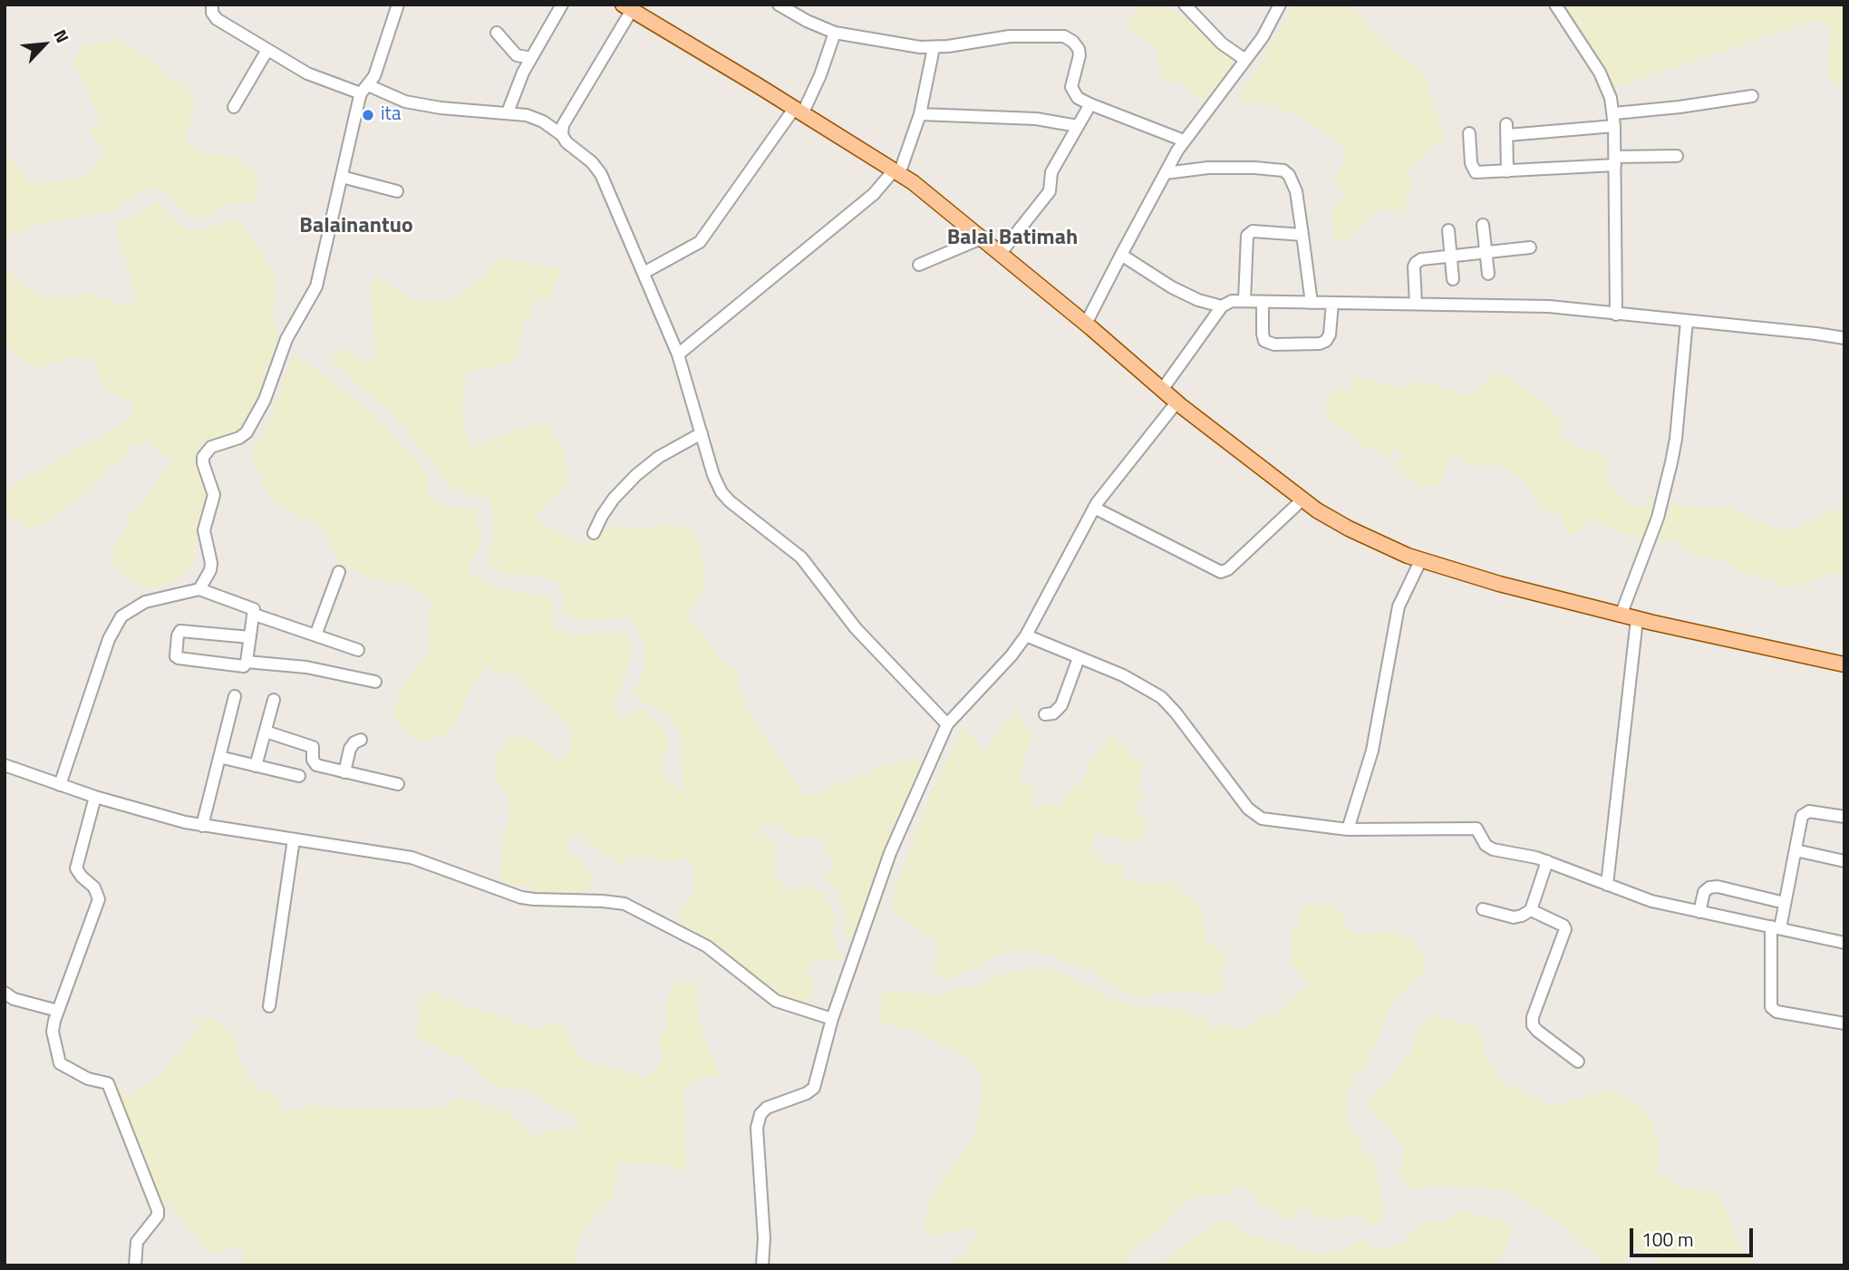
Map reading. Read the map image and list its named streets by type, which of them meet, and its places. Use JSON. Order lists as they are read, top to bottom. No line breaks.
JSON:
{"districts":["Balainantuo","Balai Batimah"],"places":["ita"],"scale_bar":"100 m","north":"top right"}
